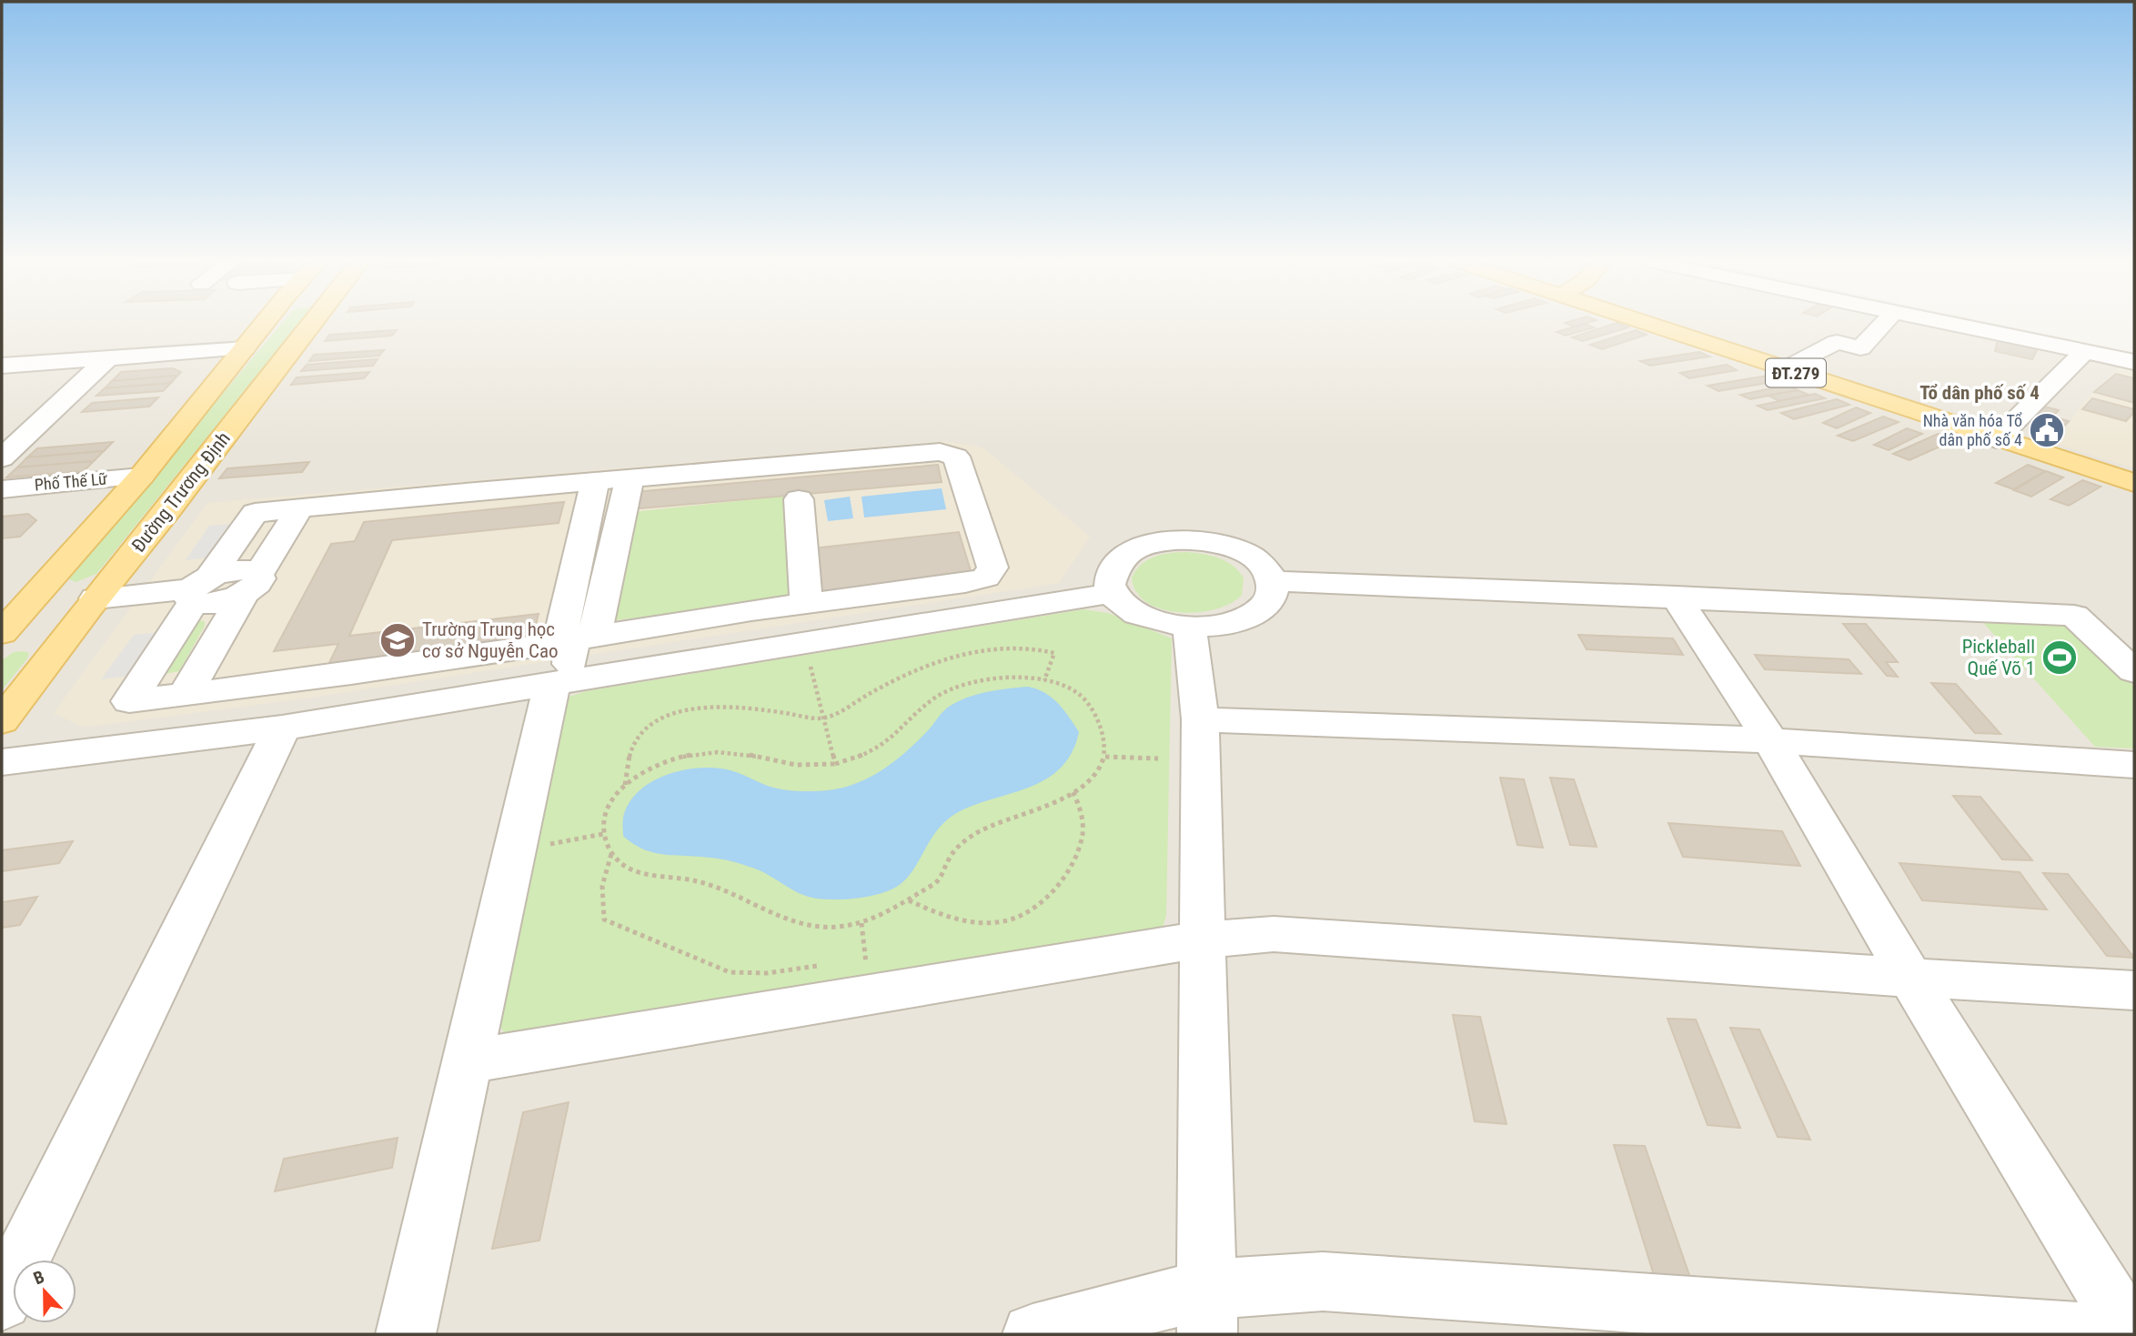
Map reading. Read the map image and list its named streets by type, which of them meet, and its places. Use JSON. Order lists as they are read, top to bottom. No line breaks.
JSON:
{"streets":{"main road":["ĐT.279","Đường Trương Định"],"street":["Phố Thế Lữ"]},"crossings":[["Phố Thế Lữ","Đường Trương Định"]],"districts":["Tổ dân phố số 4"],"places":{"public building":["Nhà văn hóa Tổ dân phố số 4"],"school or university":["Trường Trung học cơ sở Nguyễn Cao"],"sports":["Pickleball Quế Võ 1"]},"north":"top"}
